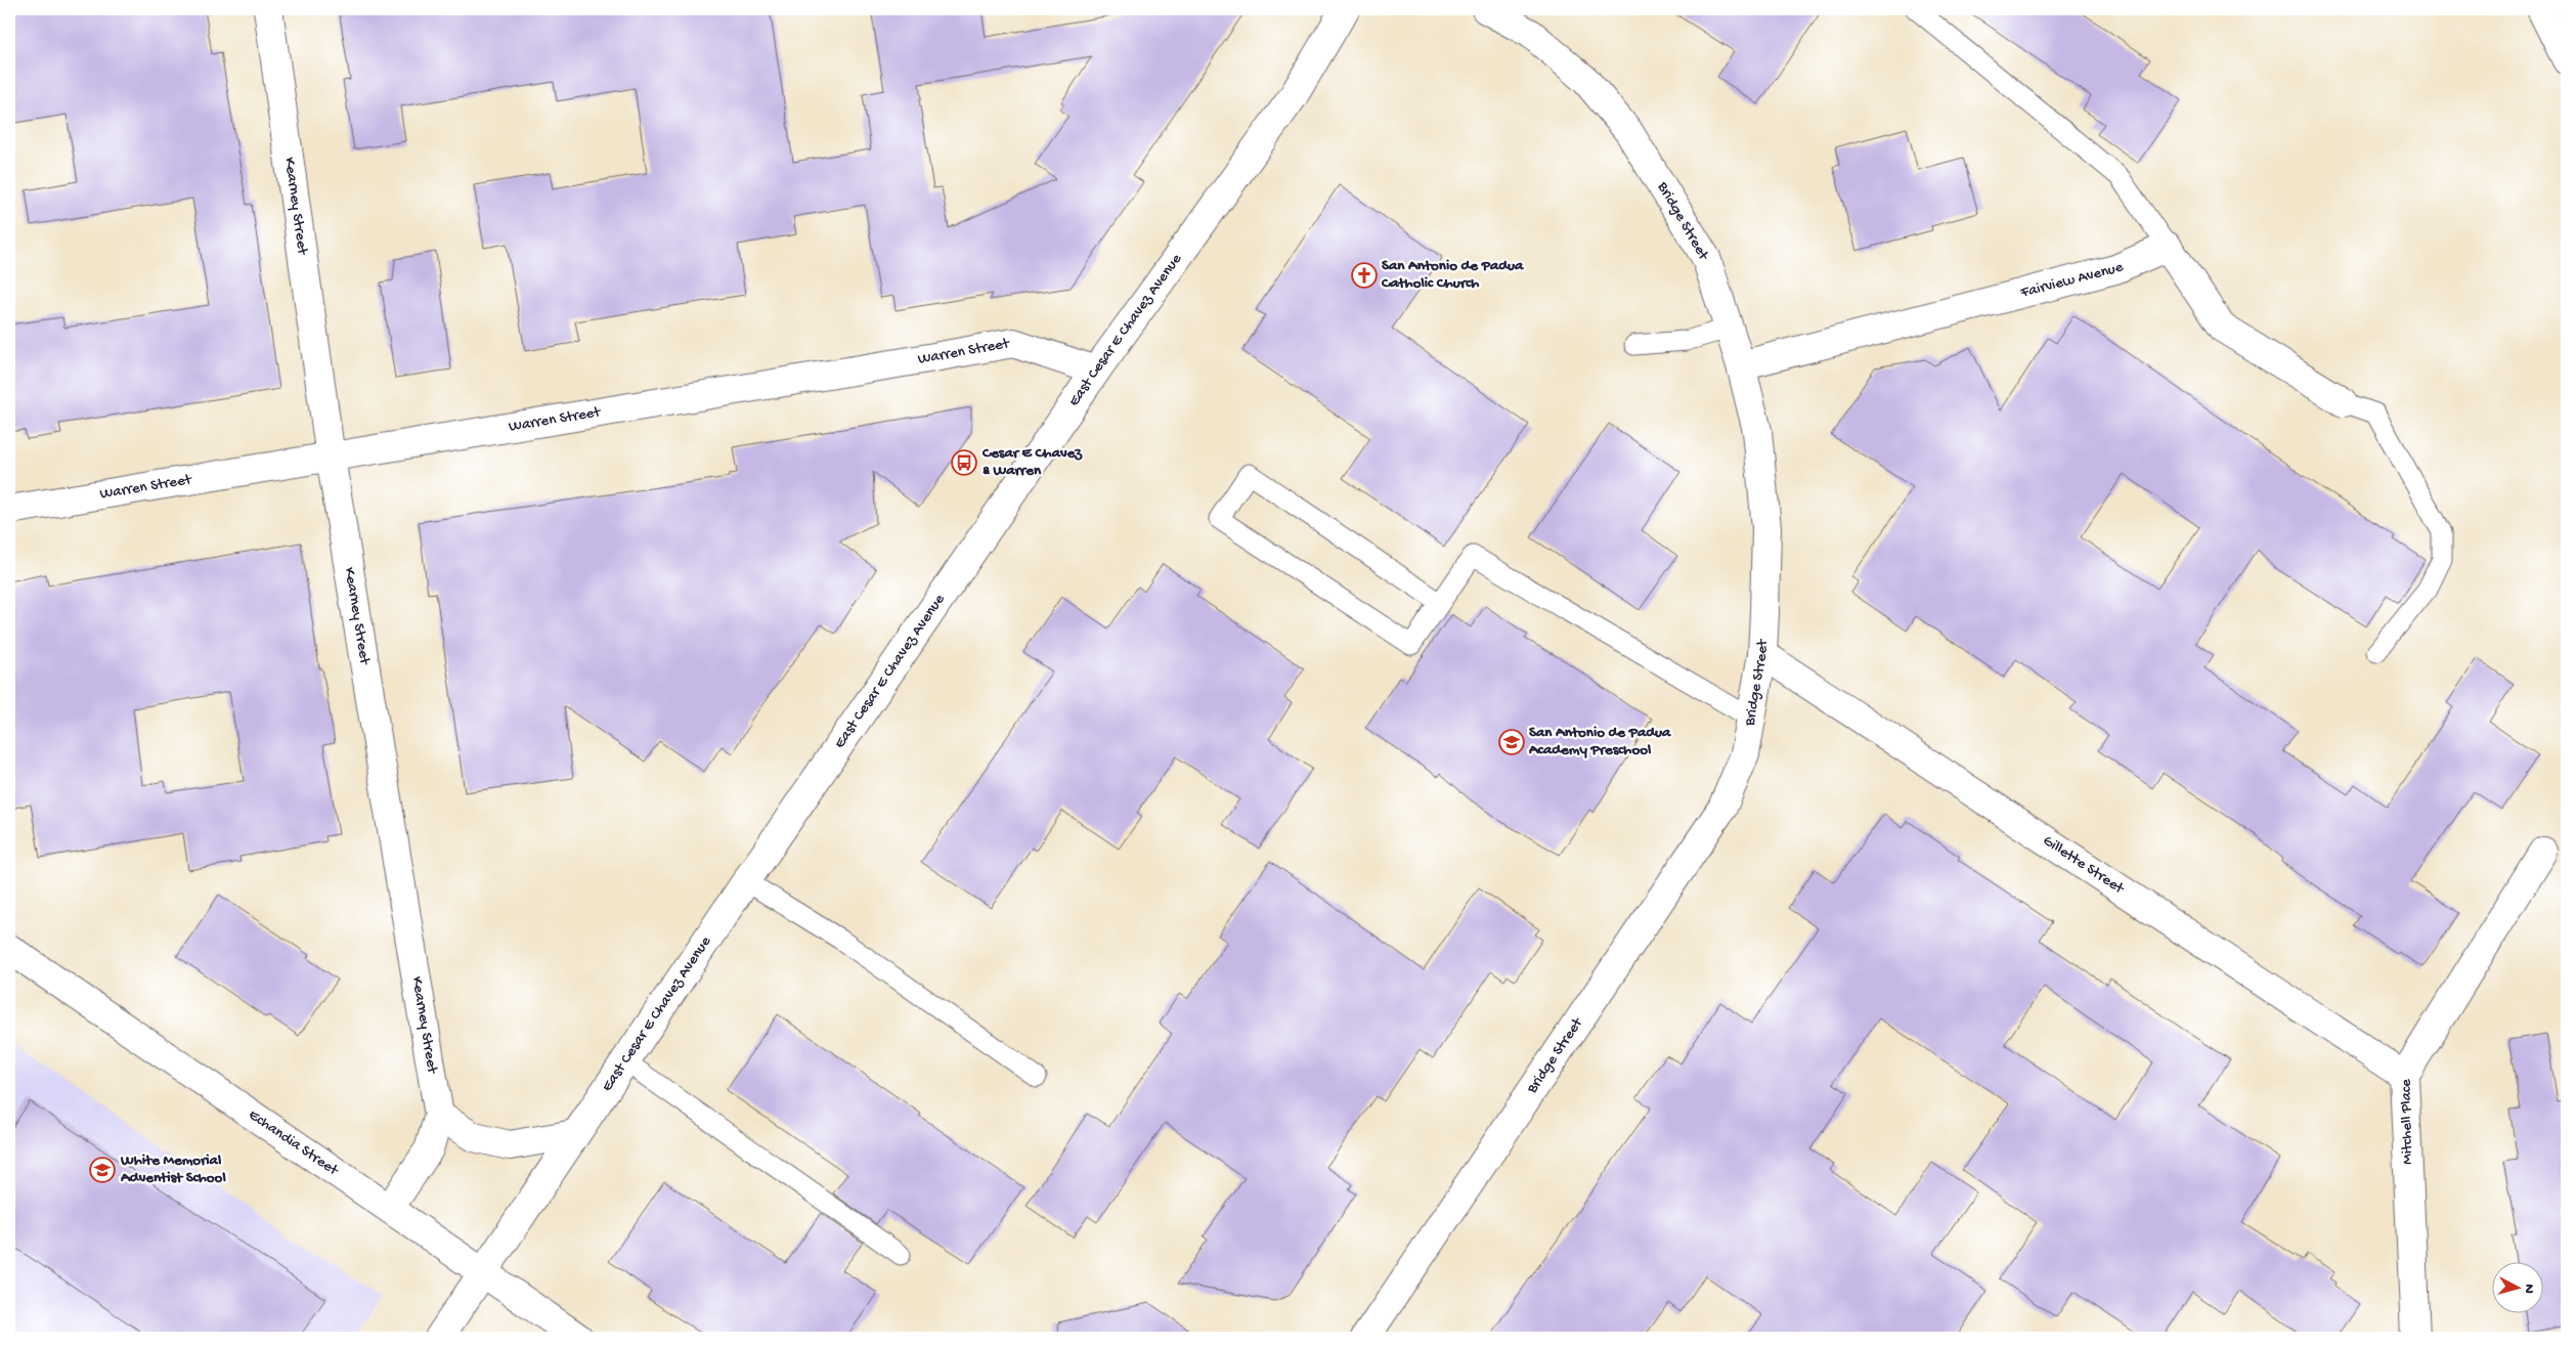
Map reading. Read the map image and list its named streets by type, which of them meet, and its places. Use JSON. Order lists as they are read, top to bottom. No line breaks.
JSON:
{"streets":{"main road":["Kearney Street","Bridge Street","Fairview Avenue","East Cesar E Chavez Avenue","Warren Street","Gillette Street","Mitchell Place","Echandia Street"]},"crossings":[["Kearney Street","Warren Street"],["Kearney Street","Echandia Street"],["Bridge Street","Fairview Avenue"],["Bridge Street","Gillette Street"],["East Cesar E Chavez Avenue","Warren Street"],["East Cesar E Chavez Avenue","Echandia Street"],["Gillette Street","Mitchell Place"]],"places":{"church":["San Antonio de Padua Catholic Church"],"bus stop":["Cesar E Chavez & Warren"],"school or university":["San Antonio de Padua Academy Preschool","White Memorial Adventist School"]},"north":"right"}
